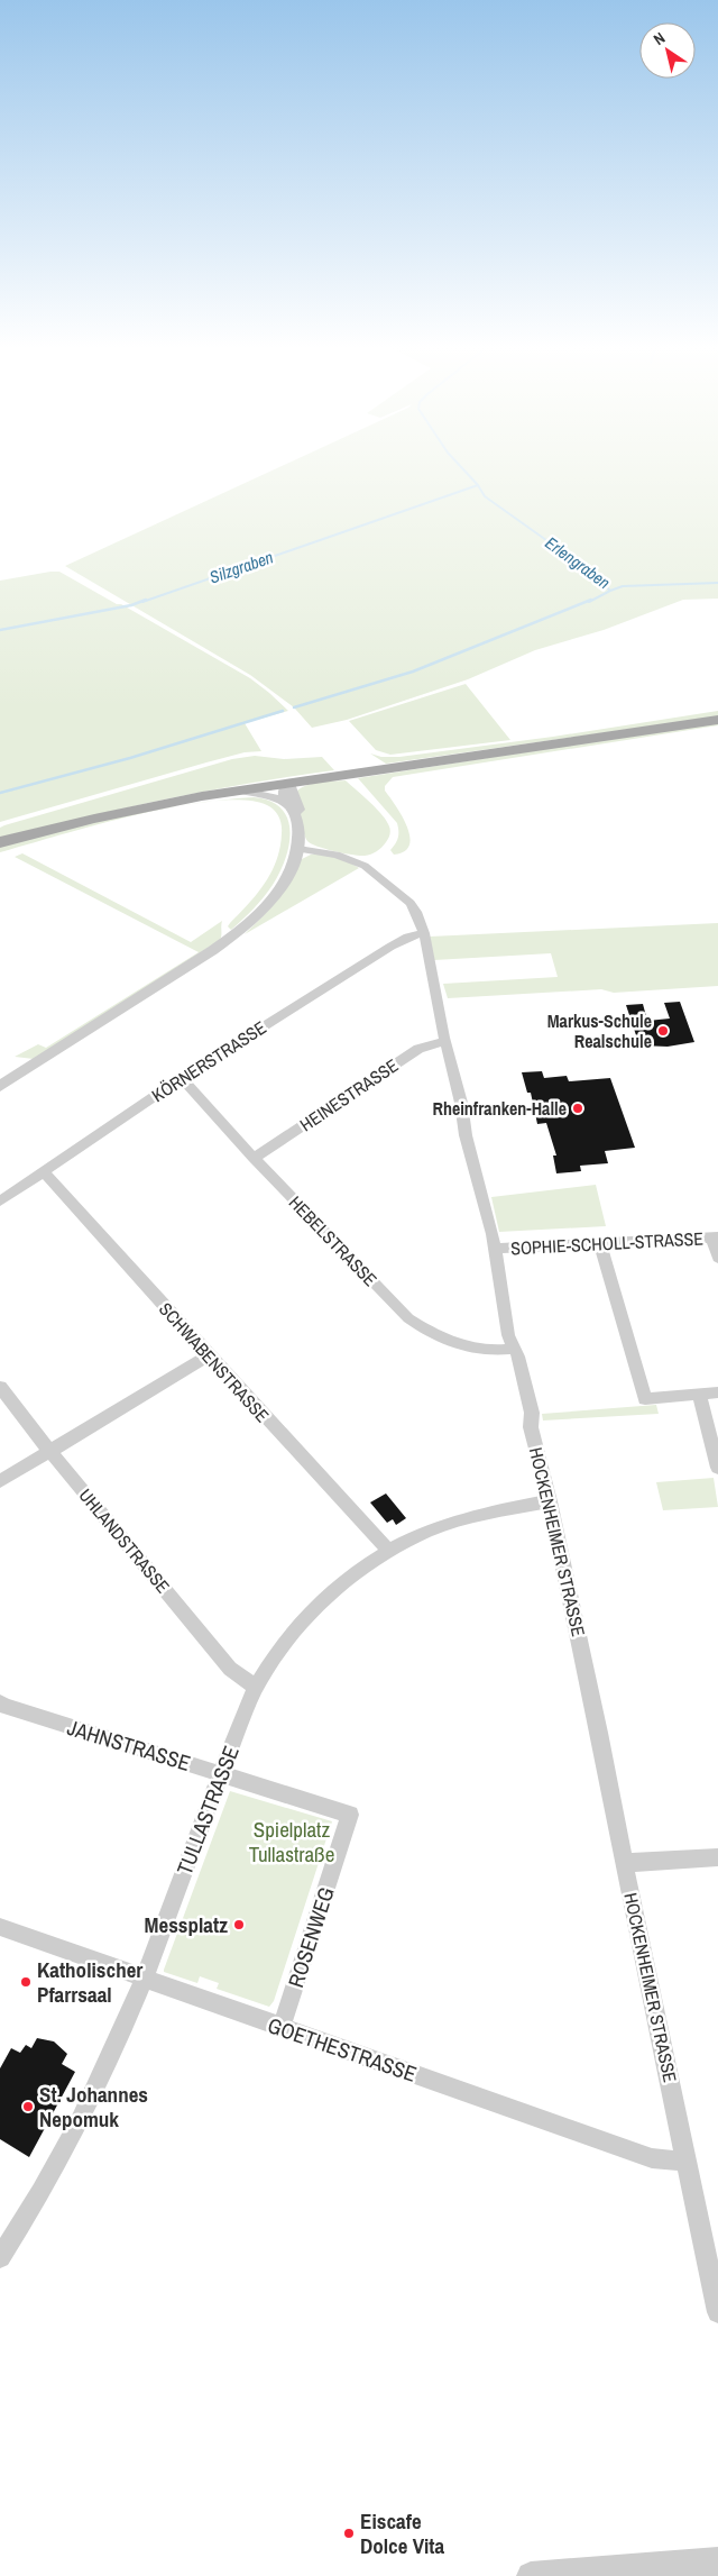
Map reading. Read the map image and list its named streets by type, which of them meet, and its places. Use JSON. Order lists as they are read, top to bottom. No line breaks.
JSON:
{"streets":{"street":["KÖRNERSTRASSE","HEINESTRASSE","HEBELSTRASSE","SOPHIE-SCHOLL-STRASSE","SCHWABENSTRASSE","UHLANDSTRASSE","HOCKENHEIMER STRASSE","JAHNSTRASSE","TULLASTRASSE","ROSENWEG","GOETHESTRASSE"]},"crossings":[["KÖRNERSTRASSE","HEBELSTRASSE"],["KÖRNERSTRASSE","SCHWABENSTRASSE"],["KÖRNERSTRASSE","HOCKENHEIMER STRASSE"],["HEINESTRASSE","HEBELSTRASSE"],["HEINESTRASSE","HOCKENHEIMER STRASSE"],["HEBELSTRASSE","HOCKENHEIMER STRASSE"],["SOPHIE-SCHOLL-STRASSE","HOCKENHEIMER STRASSE"],["SCHWABENSTRASSE","TULLASTRASSE"],["UHLANDSTRASSE","TULLASTRASSE"],["HOCKENHEIMER STRASSE","TULLASTRASSE"],["HOCKENHEIMER STRASSE","GOETHESTRASSE"],["JAHNSTRASSE","TULLASTRASSE"],["JAHNSTRASSE","ROSENWEG"],["TULLASTRASSE","GOETHESTRASSE"],["ROSENWEG","GOETHESTRASSE"]],"water":["Erlengraben","Silzgraben"],"parks":["Spielplatz Tullastraße"],"places":["Markus-Schule Realschule","Rheinfranken-Halle","Messplatz","Katholischer Pfarrsaal","St. Johannes Nepomuk","Eiscafe Dolce Vita"],"north":"top left"}
